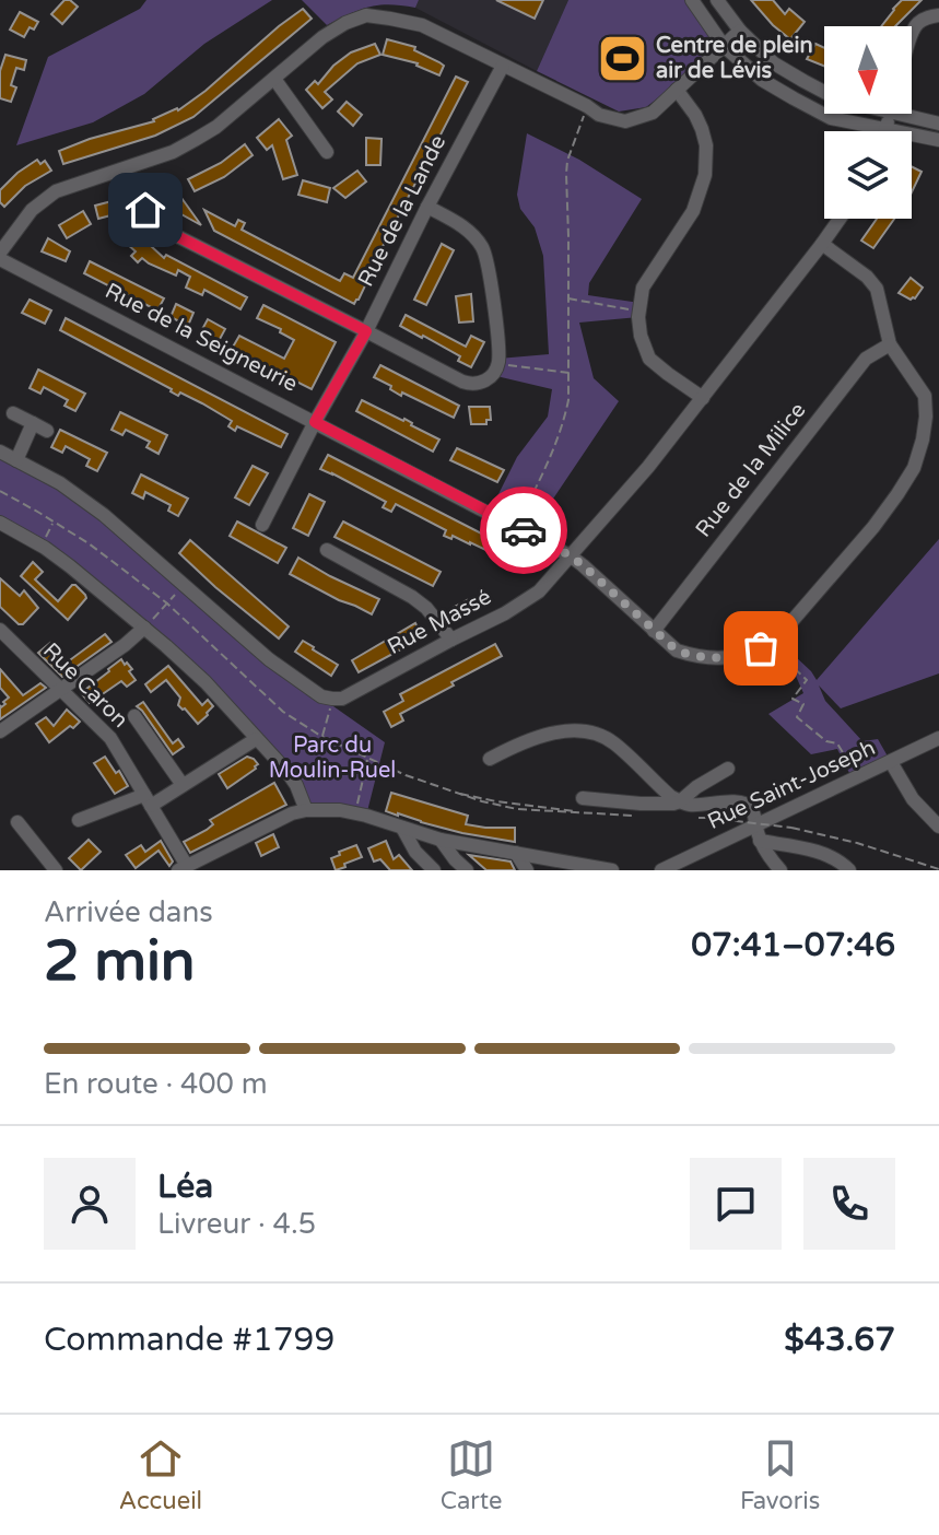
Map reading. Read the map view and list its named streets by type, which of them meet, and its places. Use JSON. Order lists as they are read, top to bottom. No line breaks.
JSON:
{"streets":{"street":["Rue de la Lande","Rue de la Seigneurie","Rue de la Milice","Rue Massé","Rue Caron","Rue Saint-Joseph"]},"crossings":[["Rue de la Lande","Rue de la Seigneurie"],["Rue de la Seigneurie","Rue de la Milice"],["Rue de la Seigneurie","Rue Massé"]],"parks":["Parc du Moulin-Ruel"],"places":{"sports":["Centre de plein air de Lévis"]},"north":"bottom","page":{"heading":["2 min","Arrivée dans","07:41–07:46"],"panel":["Léa","Livreur · 4.5","Commande #1799","$43.67"],"bar":"En route · 400 m","tabs":["Accueil","Carte","Favoris"]}}
